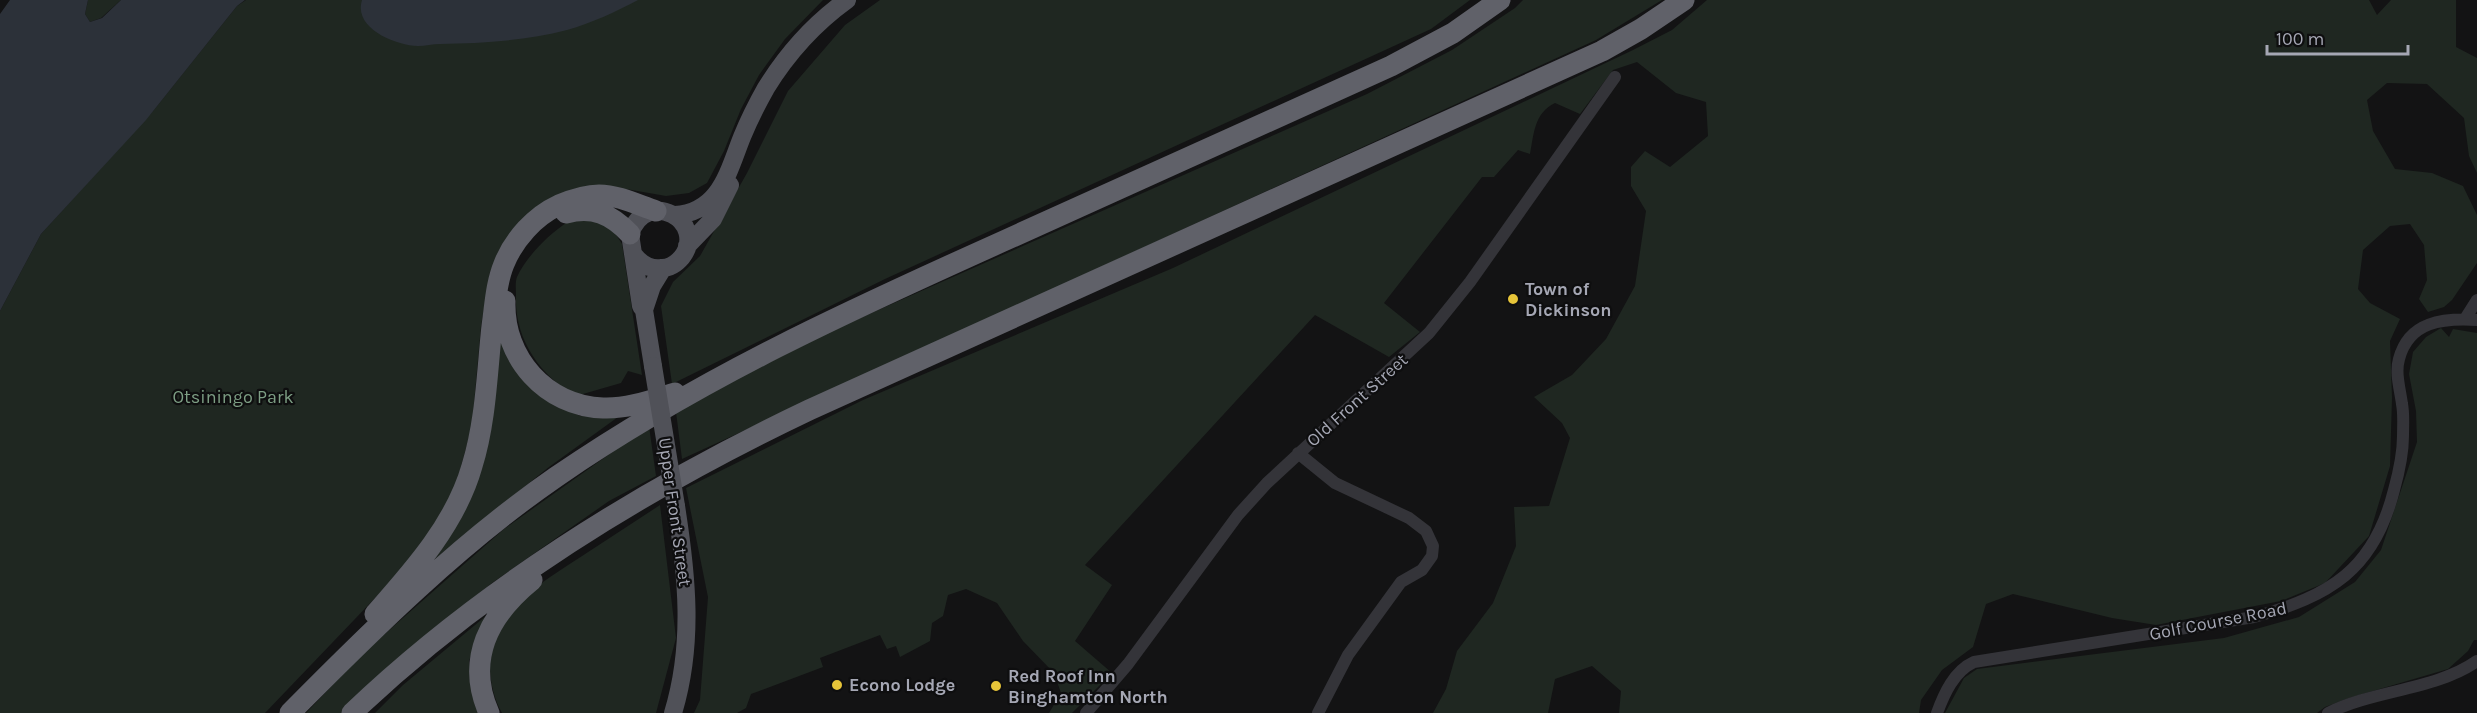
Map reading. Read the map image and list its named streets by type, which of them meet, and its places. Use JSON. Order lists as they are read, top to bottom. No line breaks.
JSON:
{"streets":{"main road":["Upper Front Street"],"street":["Old Front Street","Golf Course Road"]},"parks":["Otsiningo Park"],"places":["Town of Dickinson","Econo Lodge","Red Roof Inn Binghamton North"],"scale_bar":"100 m"}
